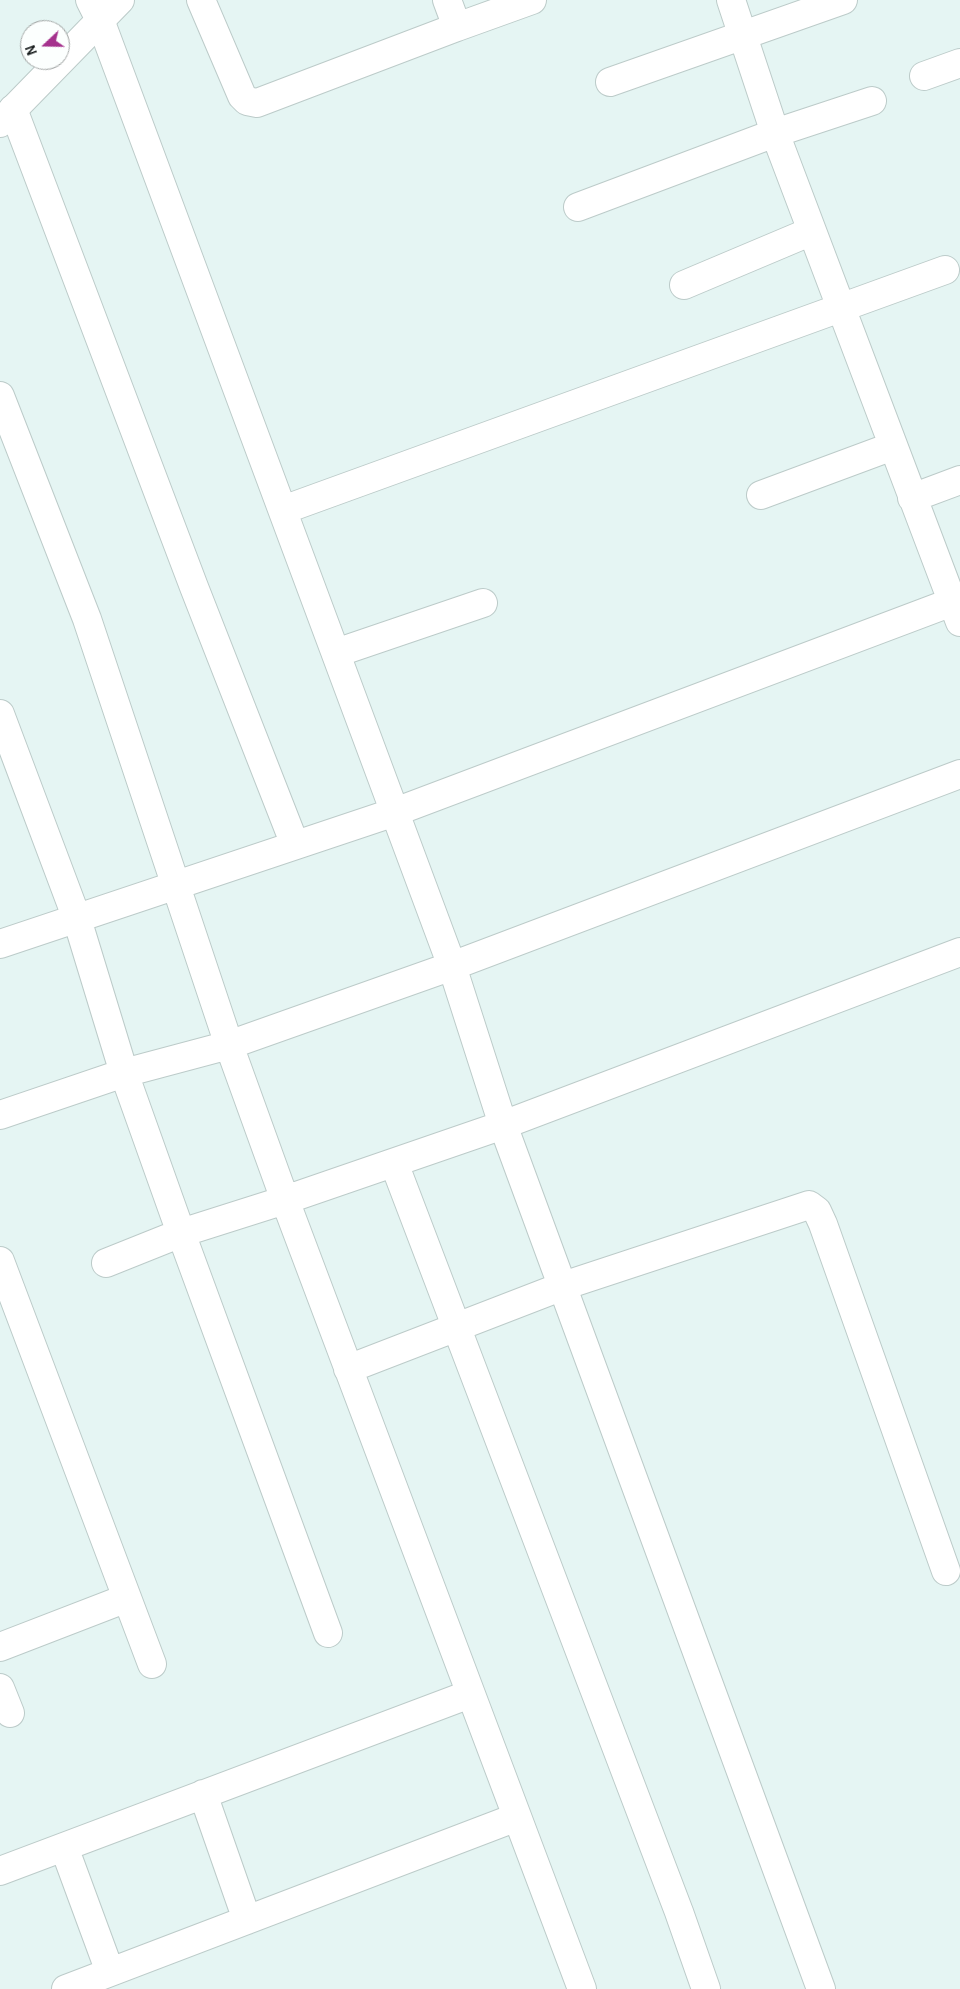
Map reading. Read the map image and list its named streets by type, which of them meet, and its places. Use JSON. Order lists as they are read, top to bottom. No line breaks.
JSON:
{"north":"left"}
